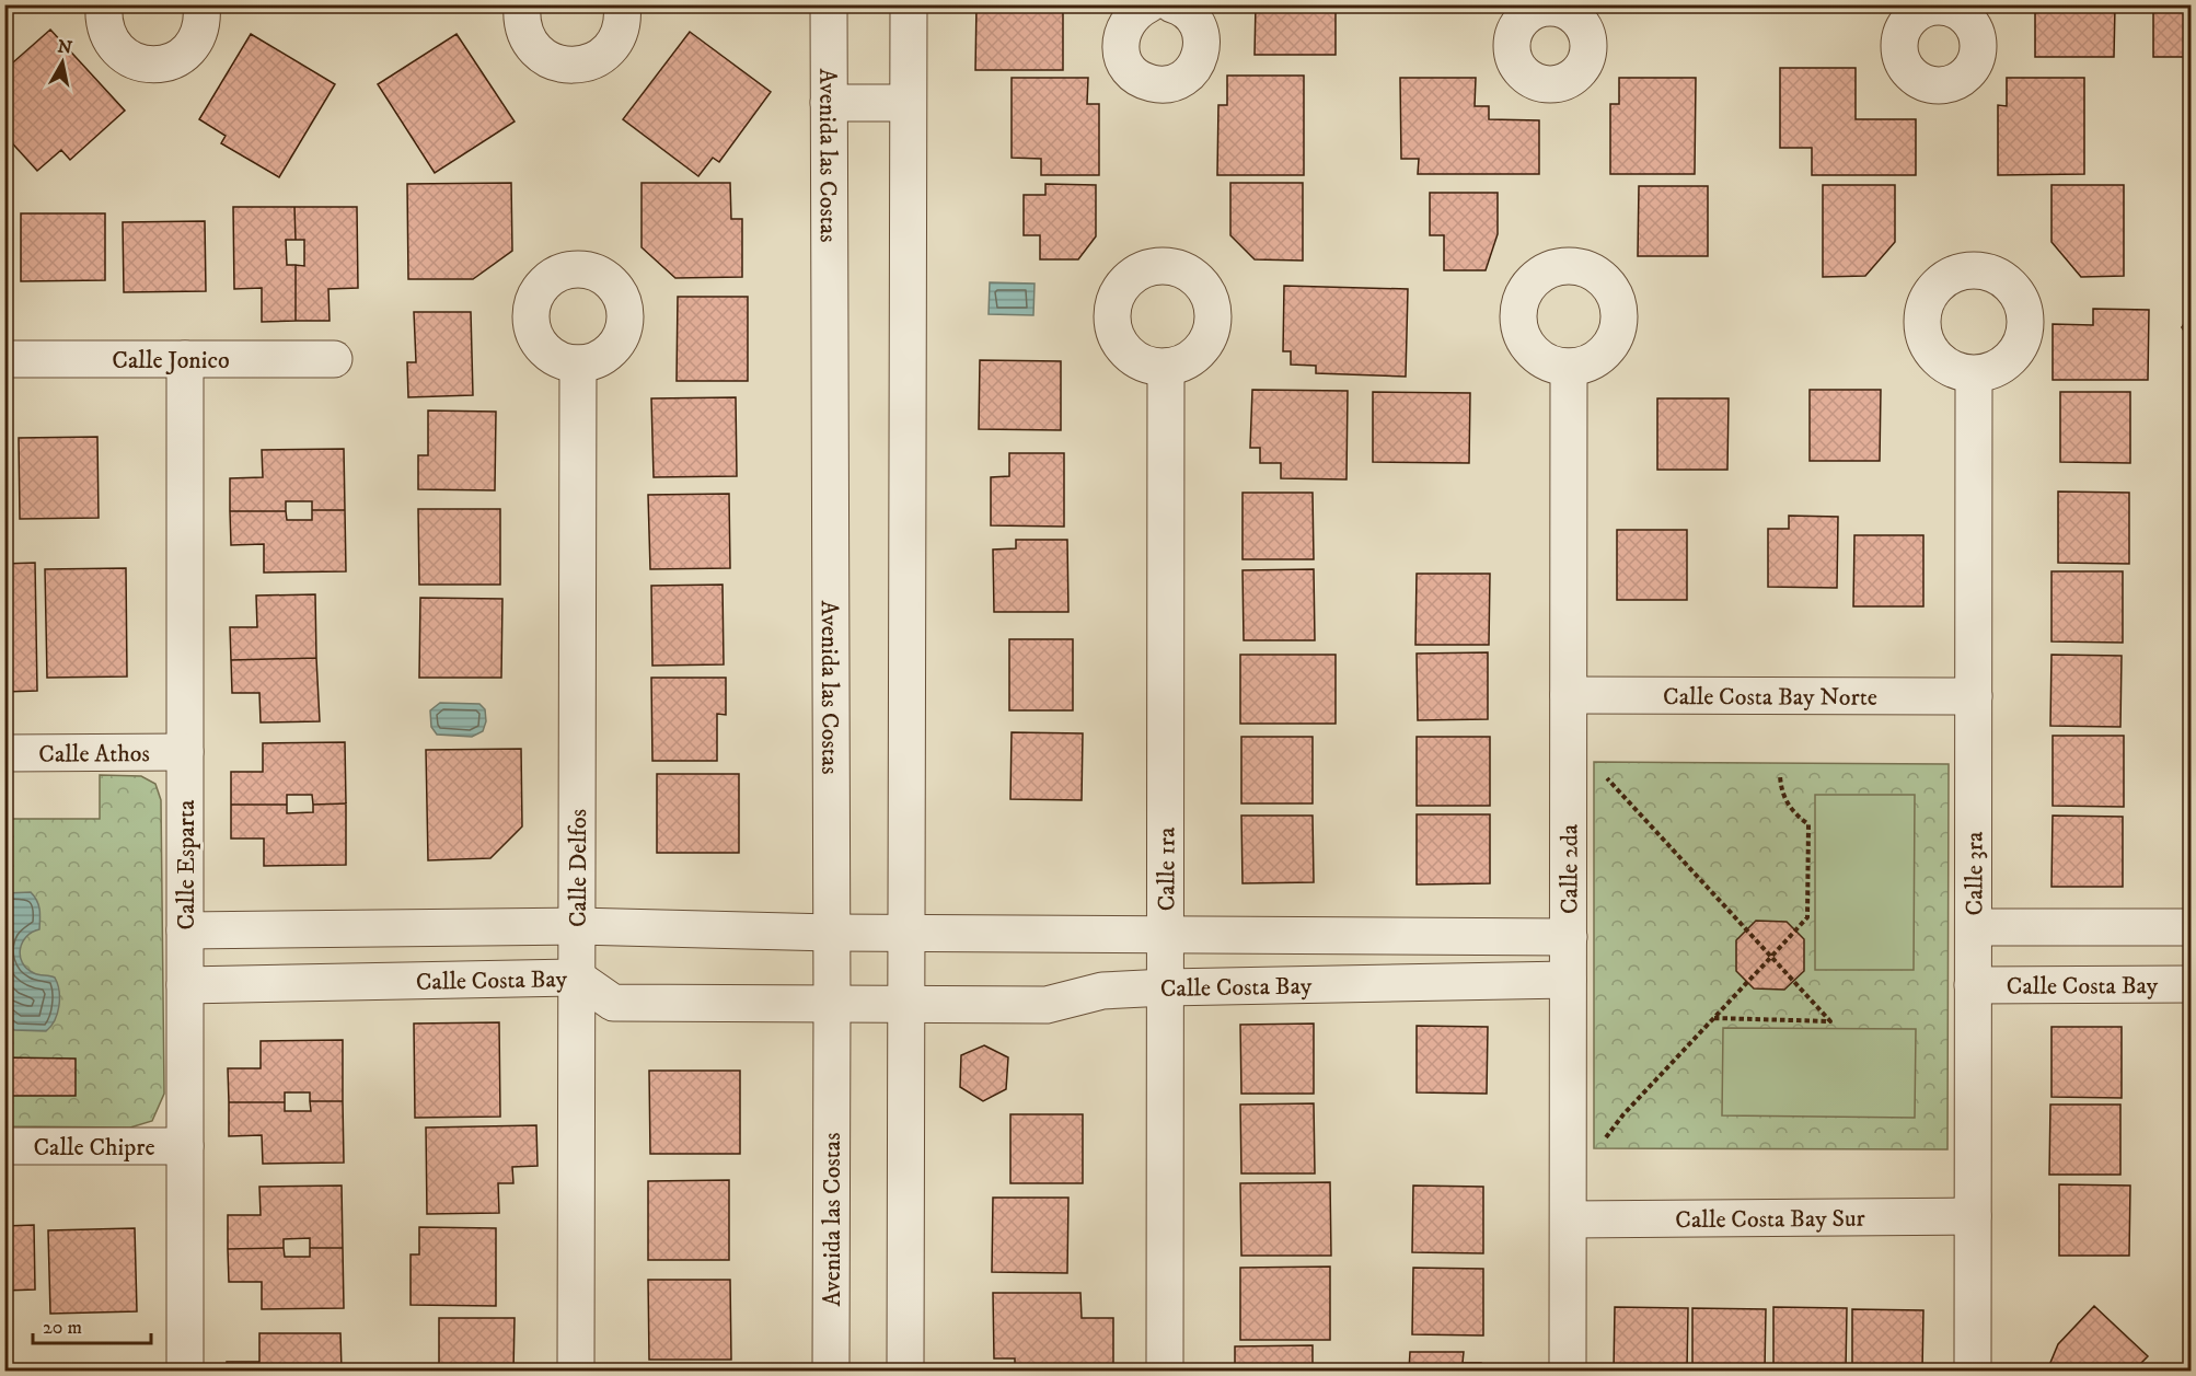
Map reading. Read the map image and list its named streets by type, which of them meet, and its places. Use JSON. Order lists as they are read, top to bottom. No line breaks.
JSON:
{"streets":{"street":["Avenida las Costas","Calle Jonico","Calle Costa Bay Norte","Calle Athos","Calle Esparta","Calle Delfos","Calle 1ra","Calle 2da","Calle 3ra","Calle Costa Bay","Calle Chipre","Calle Costa Bay Sur"]},"crossings":[["Avenida las Costas","Calle Costa Bay"],["Calle Jonico","Calle Esparta"],["Calle Costa Bay Norte","Calle 2da"],["Calle Costa Bay Norte","Calle 3ra"],["Calle Athos","Calle Esparta"],["Calle Esparta","Calle Costa Bay"],["Calle Esparta","Calle Chipre"],["Calle Delfos","Calle Costa Bay"],["Calle 1ra","Calle Costa Bay"],["Calle 2da","Calle Costa Bay"],["Calle 2da","Calle Costa Bay Sur"],["Calle 3ra","Calle Costa Bay"],["Calle 3ra","Calle Costa Bay Sur"]],"scale_bar":"20 m","north":"top"}
